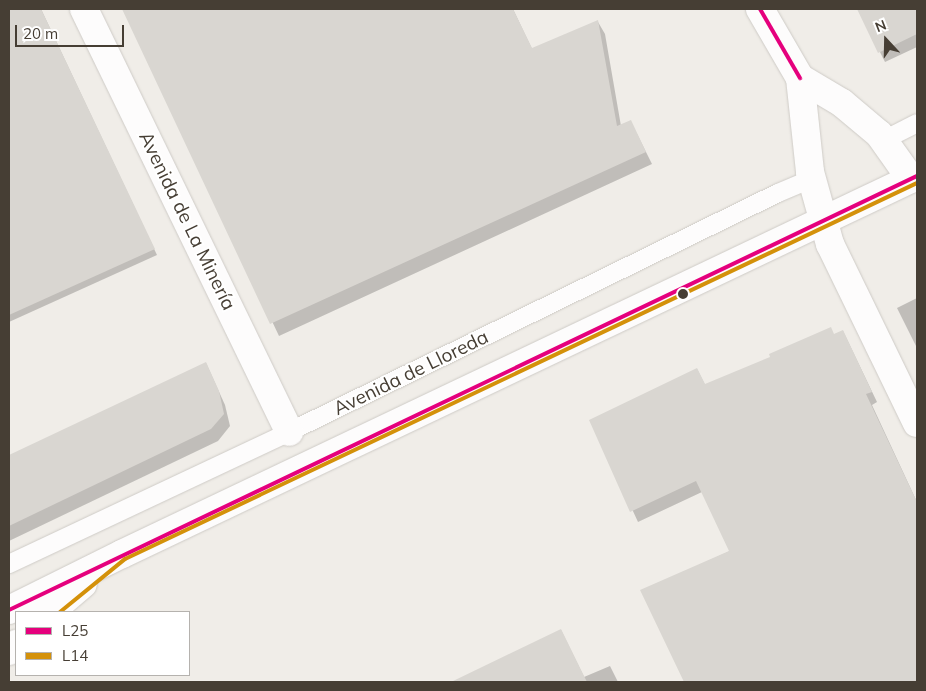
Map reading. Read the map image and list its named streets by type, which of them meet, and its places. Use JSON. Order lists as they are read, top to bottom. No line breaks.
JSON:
{"streets":{"street":["Avenida de La Minería","Avenida de Lloreda"]},"crossings":[["Avenida de La Minería","Avenida de Lloreda"]],"lines":["transit line L25","transit line L14"],"legend":["L25","L14"],"scale_bar":"20 m","north":"top"}
